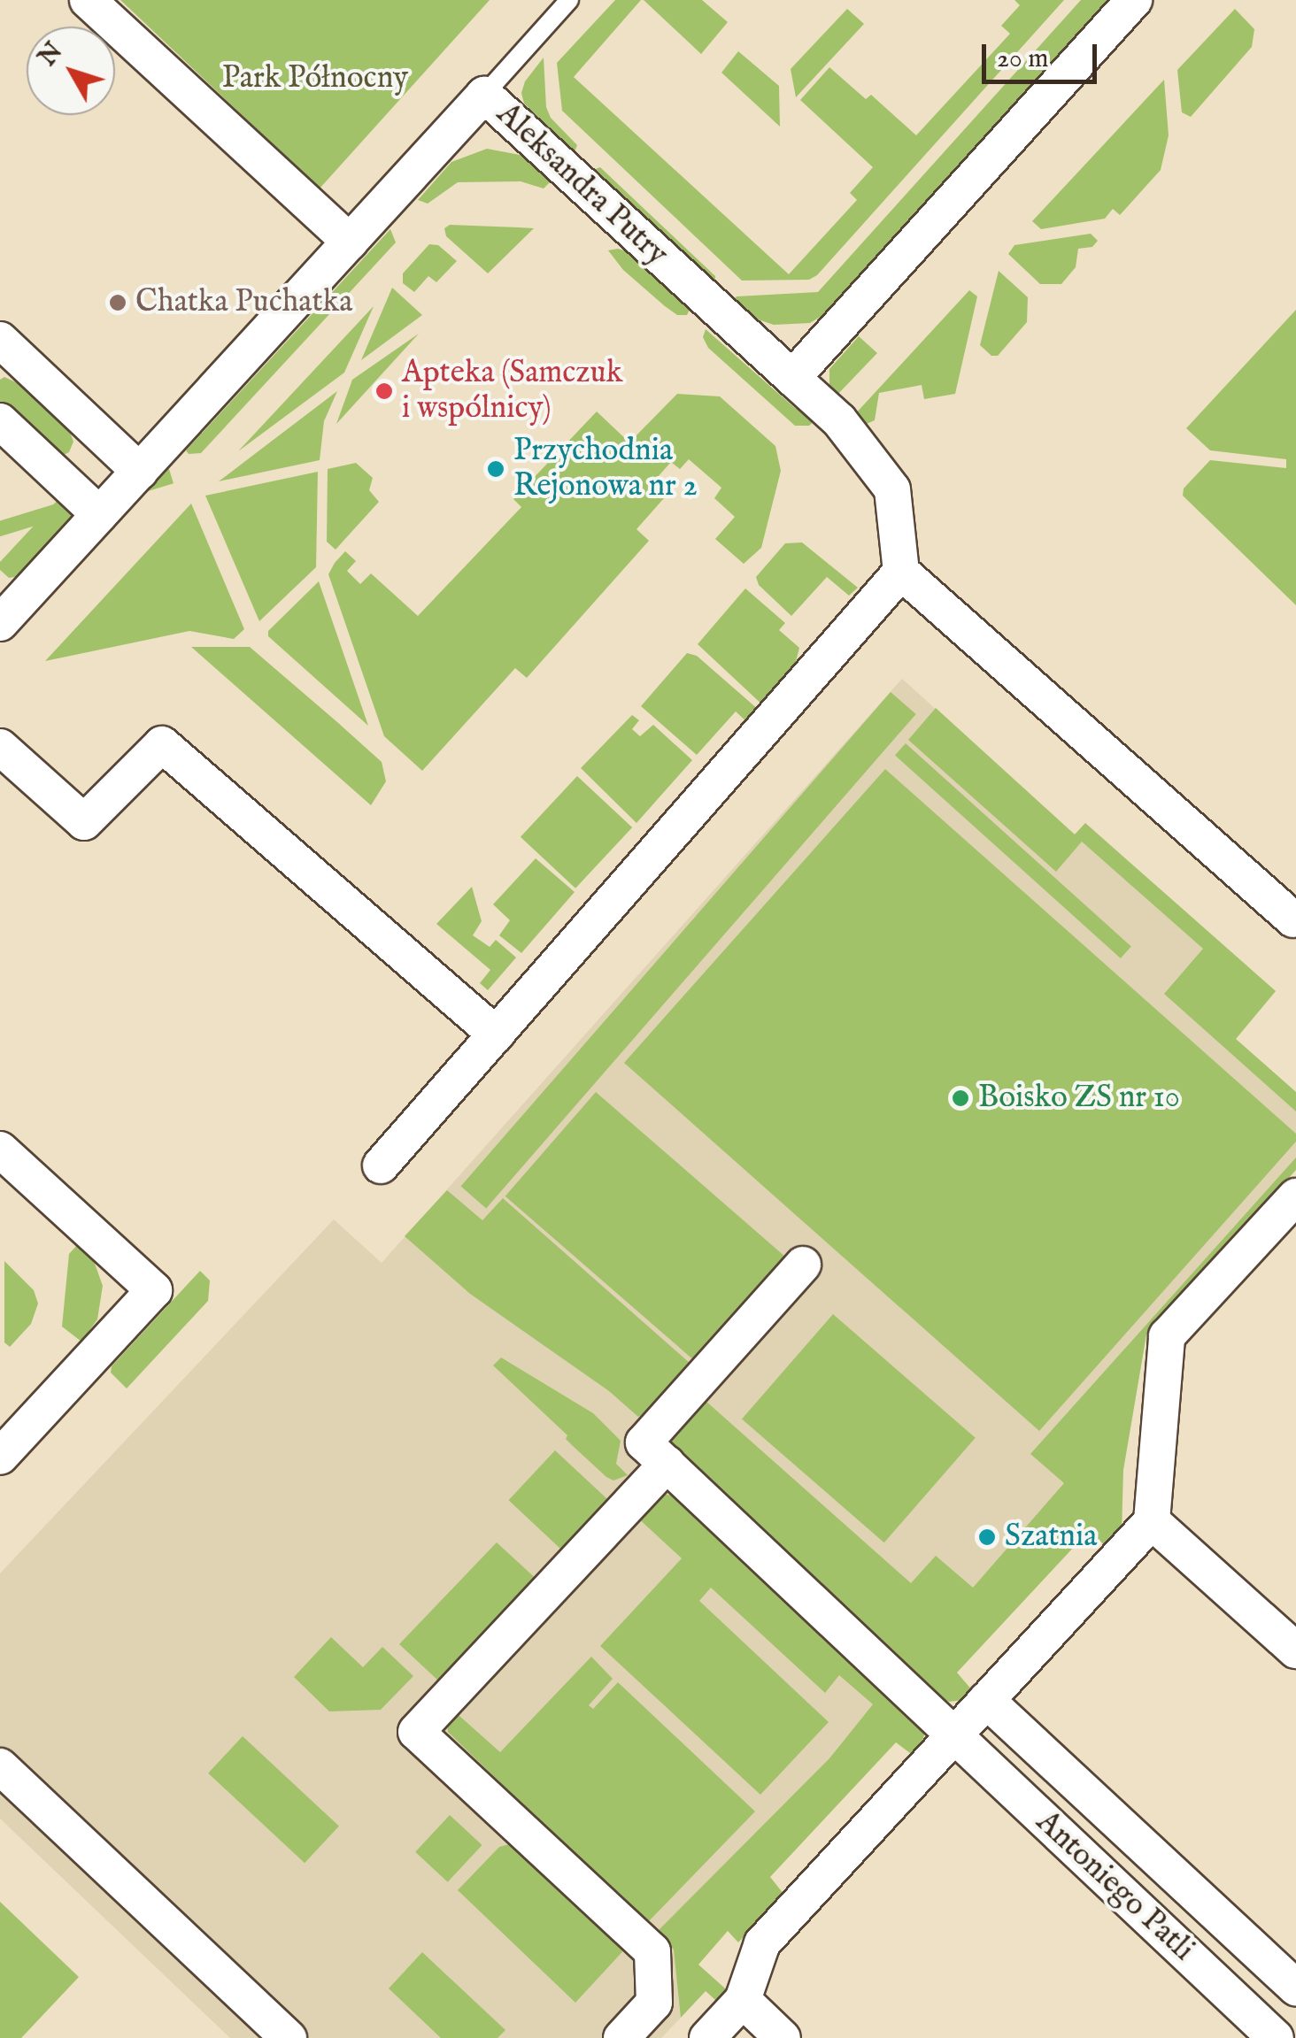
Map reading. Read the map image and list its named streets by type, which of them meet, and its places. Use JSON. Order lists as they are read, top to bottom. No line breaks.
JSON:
{"streets":{"street":["Aleksandra Putry","Antoniego Patli"]},"parks":["Park Północny"],"places":["Chatka Puchatka","Apteka (Samczuk i wspólnicy)","Przychodnia Rejonowa nr 2","Boisko ZS nr 10","Szatnia"],"scale_bar":"20 m","north":"top left"}
